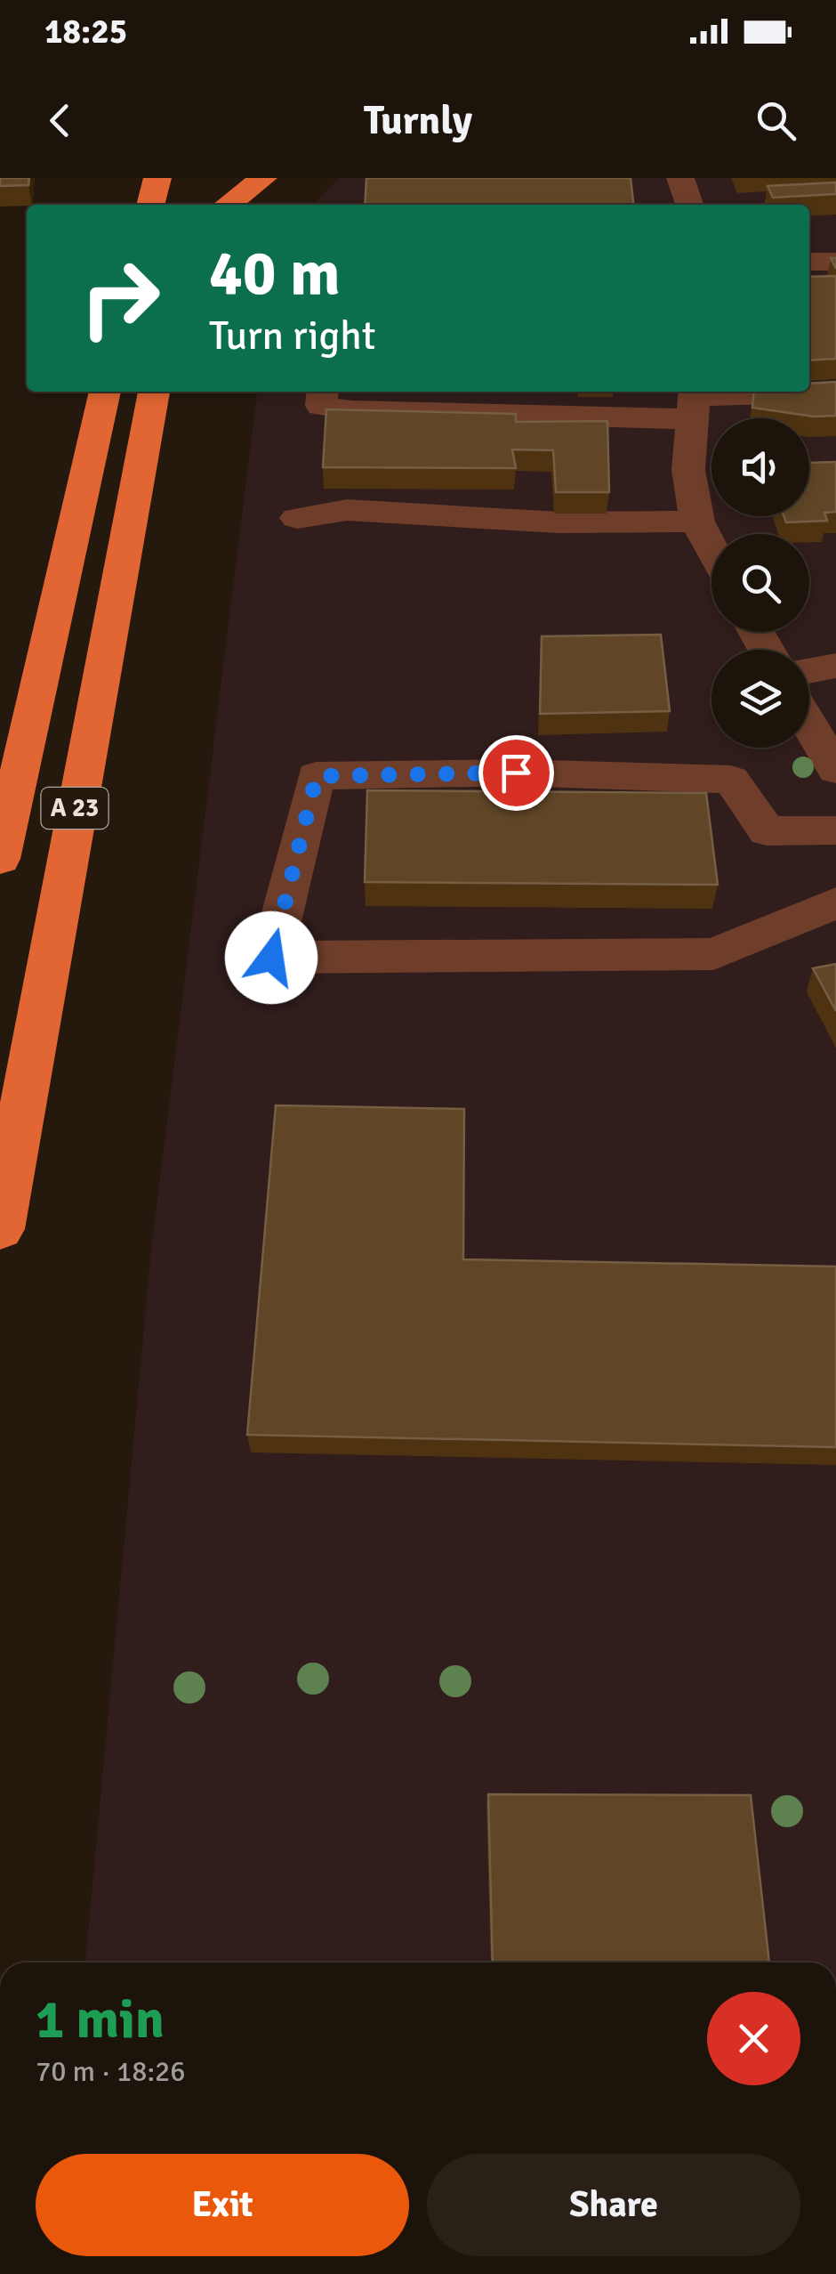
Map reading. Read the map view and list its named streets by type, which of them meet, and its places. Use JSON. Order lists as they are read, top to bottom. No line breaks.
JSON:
{"streets":{"highway":["A 23"]},"page":{"status":"18:25","header":"Turnly","turn":["40 m","Turn right"],"heading":["1 min","70 m · 18:26"],"buttons":["Exit","Share"]}}
